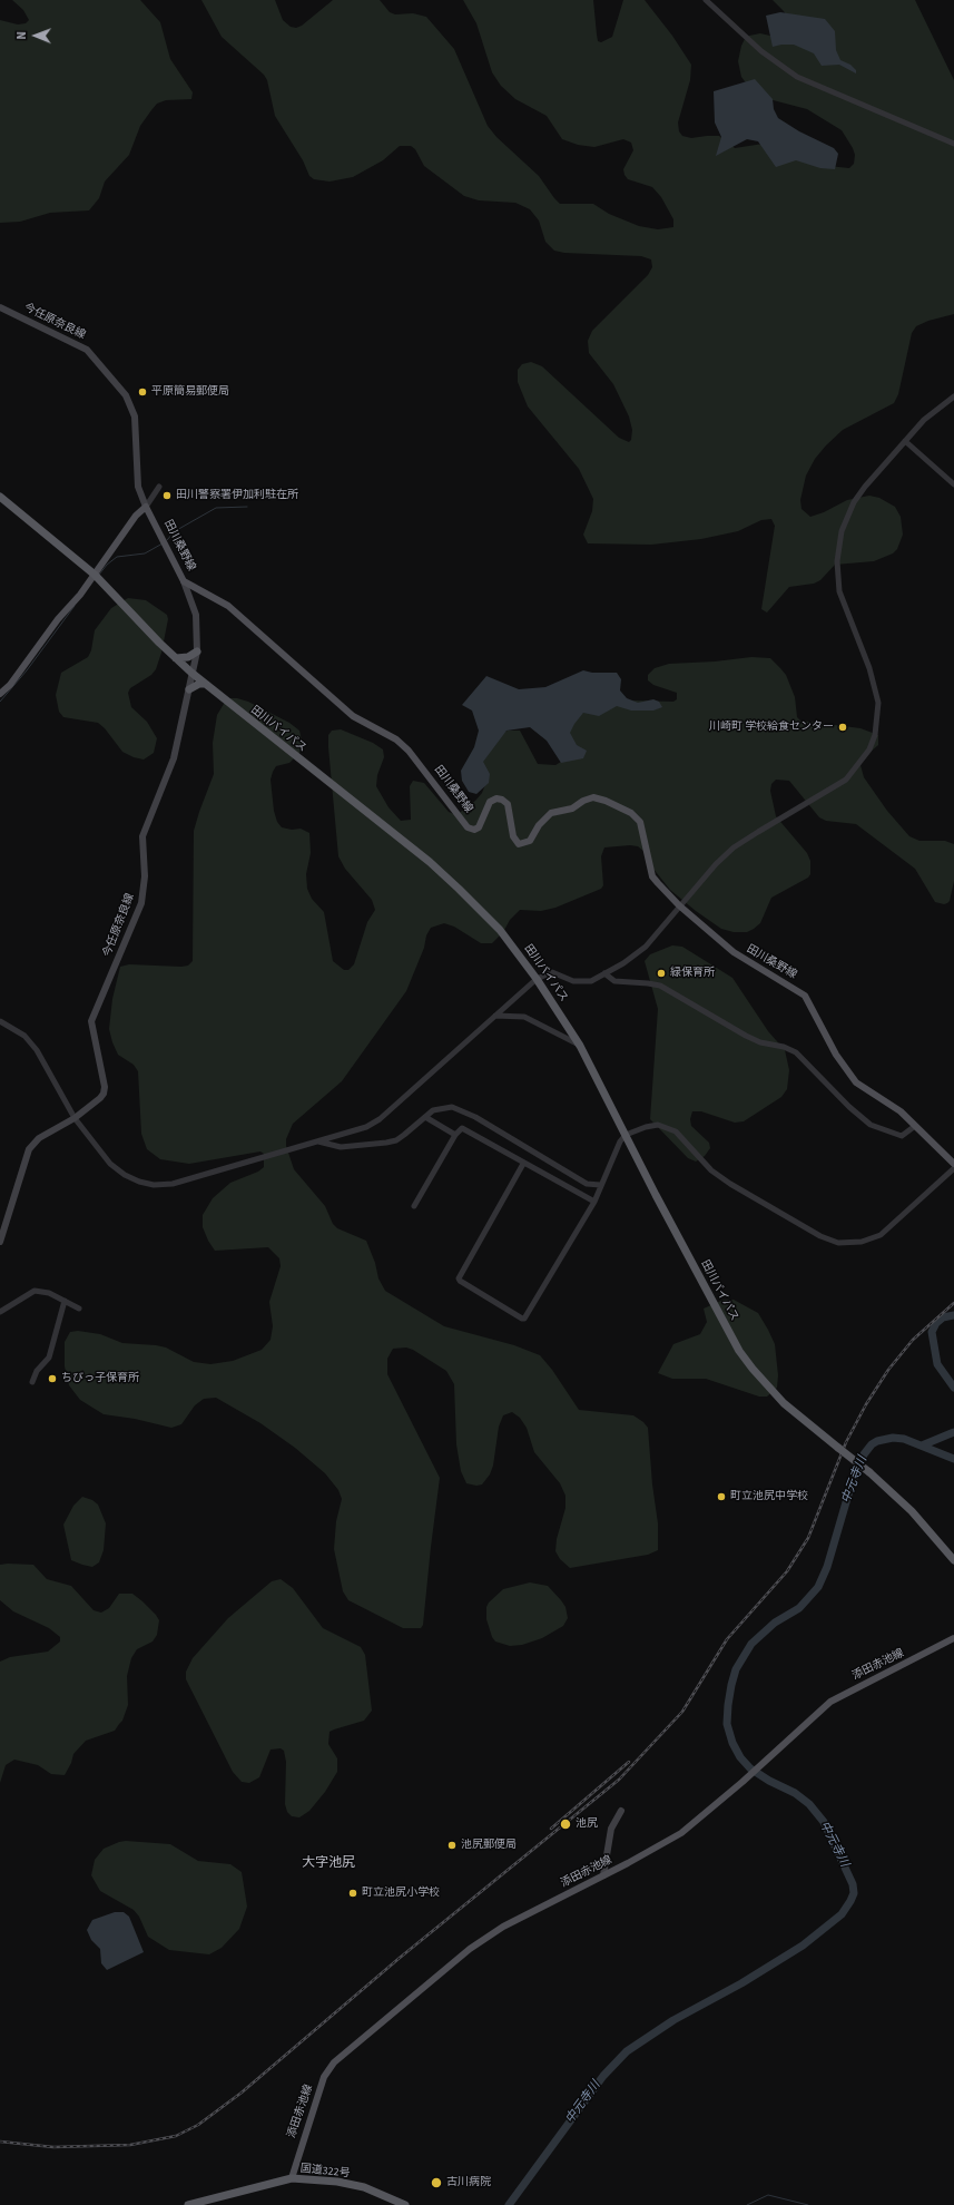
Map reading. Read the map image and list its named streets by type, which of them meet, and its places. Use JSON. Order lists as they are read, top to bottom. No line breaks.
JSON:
{"streets":{"highway":["田川バイパス","国道322号"],"main road":["今任原奈良線","田川桑野線","添田赤池線"]},"crossings":[["今任原奈良線","田川桑野線"],["今任原奈良線","田川バイパス"],["添田赤池線","国道322号"]],"districts":["大字池尻"],"water":["中元寺川"],"places":["平原簡易郵便局","田川警察署伊加利駐在所","川崎町 学校給食センター","緑保育所","ちびっ子保育所","町立池尻中学校","池尻","池尻郵便局","町立池尻小学校","古川病院"],"north":"left"}
